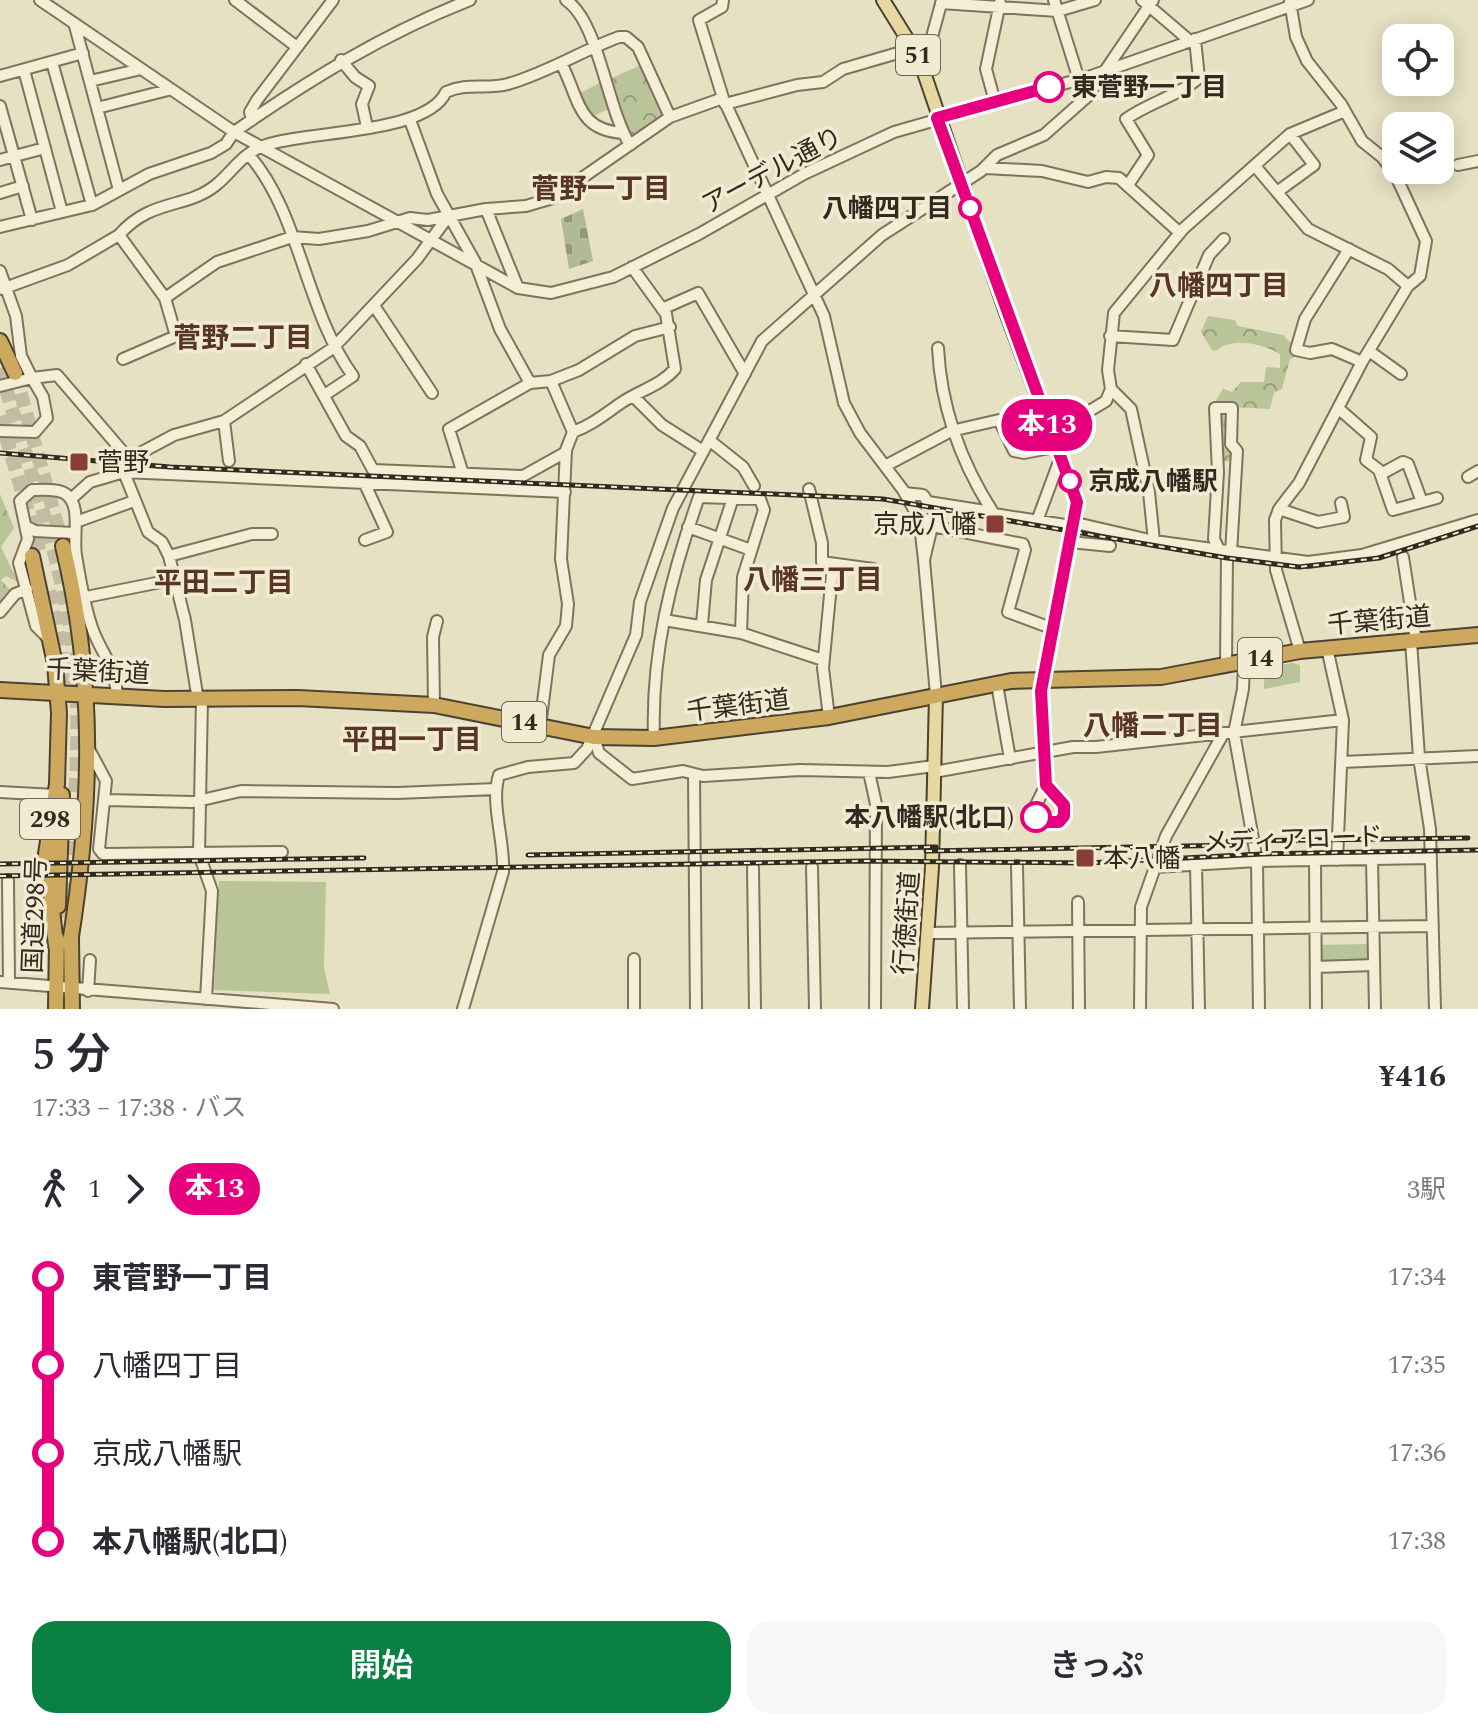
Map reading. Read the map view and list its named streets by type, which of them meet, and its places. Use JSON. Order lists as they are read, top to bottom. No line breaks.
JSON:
{"streets":{"highway":["千葉街道","14","298","国道298号"],"main road":["51","行徳街道"],"street":["アーデル通り","メディアロード"]},"crossings":[["51","アーデル通り"],["51","千葉街道"],["千葉街道","298"],["千葉街道","行徳街道"],["298","国道298号"]],"districts":["菅野一丁目","八幡四丁目","菅野二丁目","八幡三丁目","平田二丁目","八幡二丁目","平田一丁目"],"places":{"other":["東菅野一丁目","八幡四丁目","京成八幡駅","本八幡駅(北口)"],"transit":["菅野","京成八幡","本八幡"]},"lines":["bus line 本13"],"page":{"on_map":"本13","heading":["5 分","17:33 – 17:38 · バス","¥416"],"legs":["1","本13","3駅"],"list":[{"name":"東菅野一丁目","value":"17:34"},{"name":"八幡四丁目","value":"17:35"},{"name":"京成八幡駅","value":"17:36"},{"name":"本八幡駅(北口)","value":"17:38"}],"buttons":["開始","きっぷ"]}}
